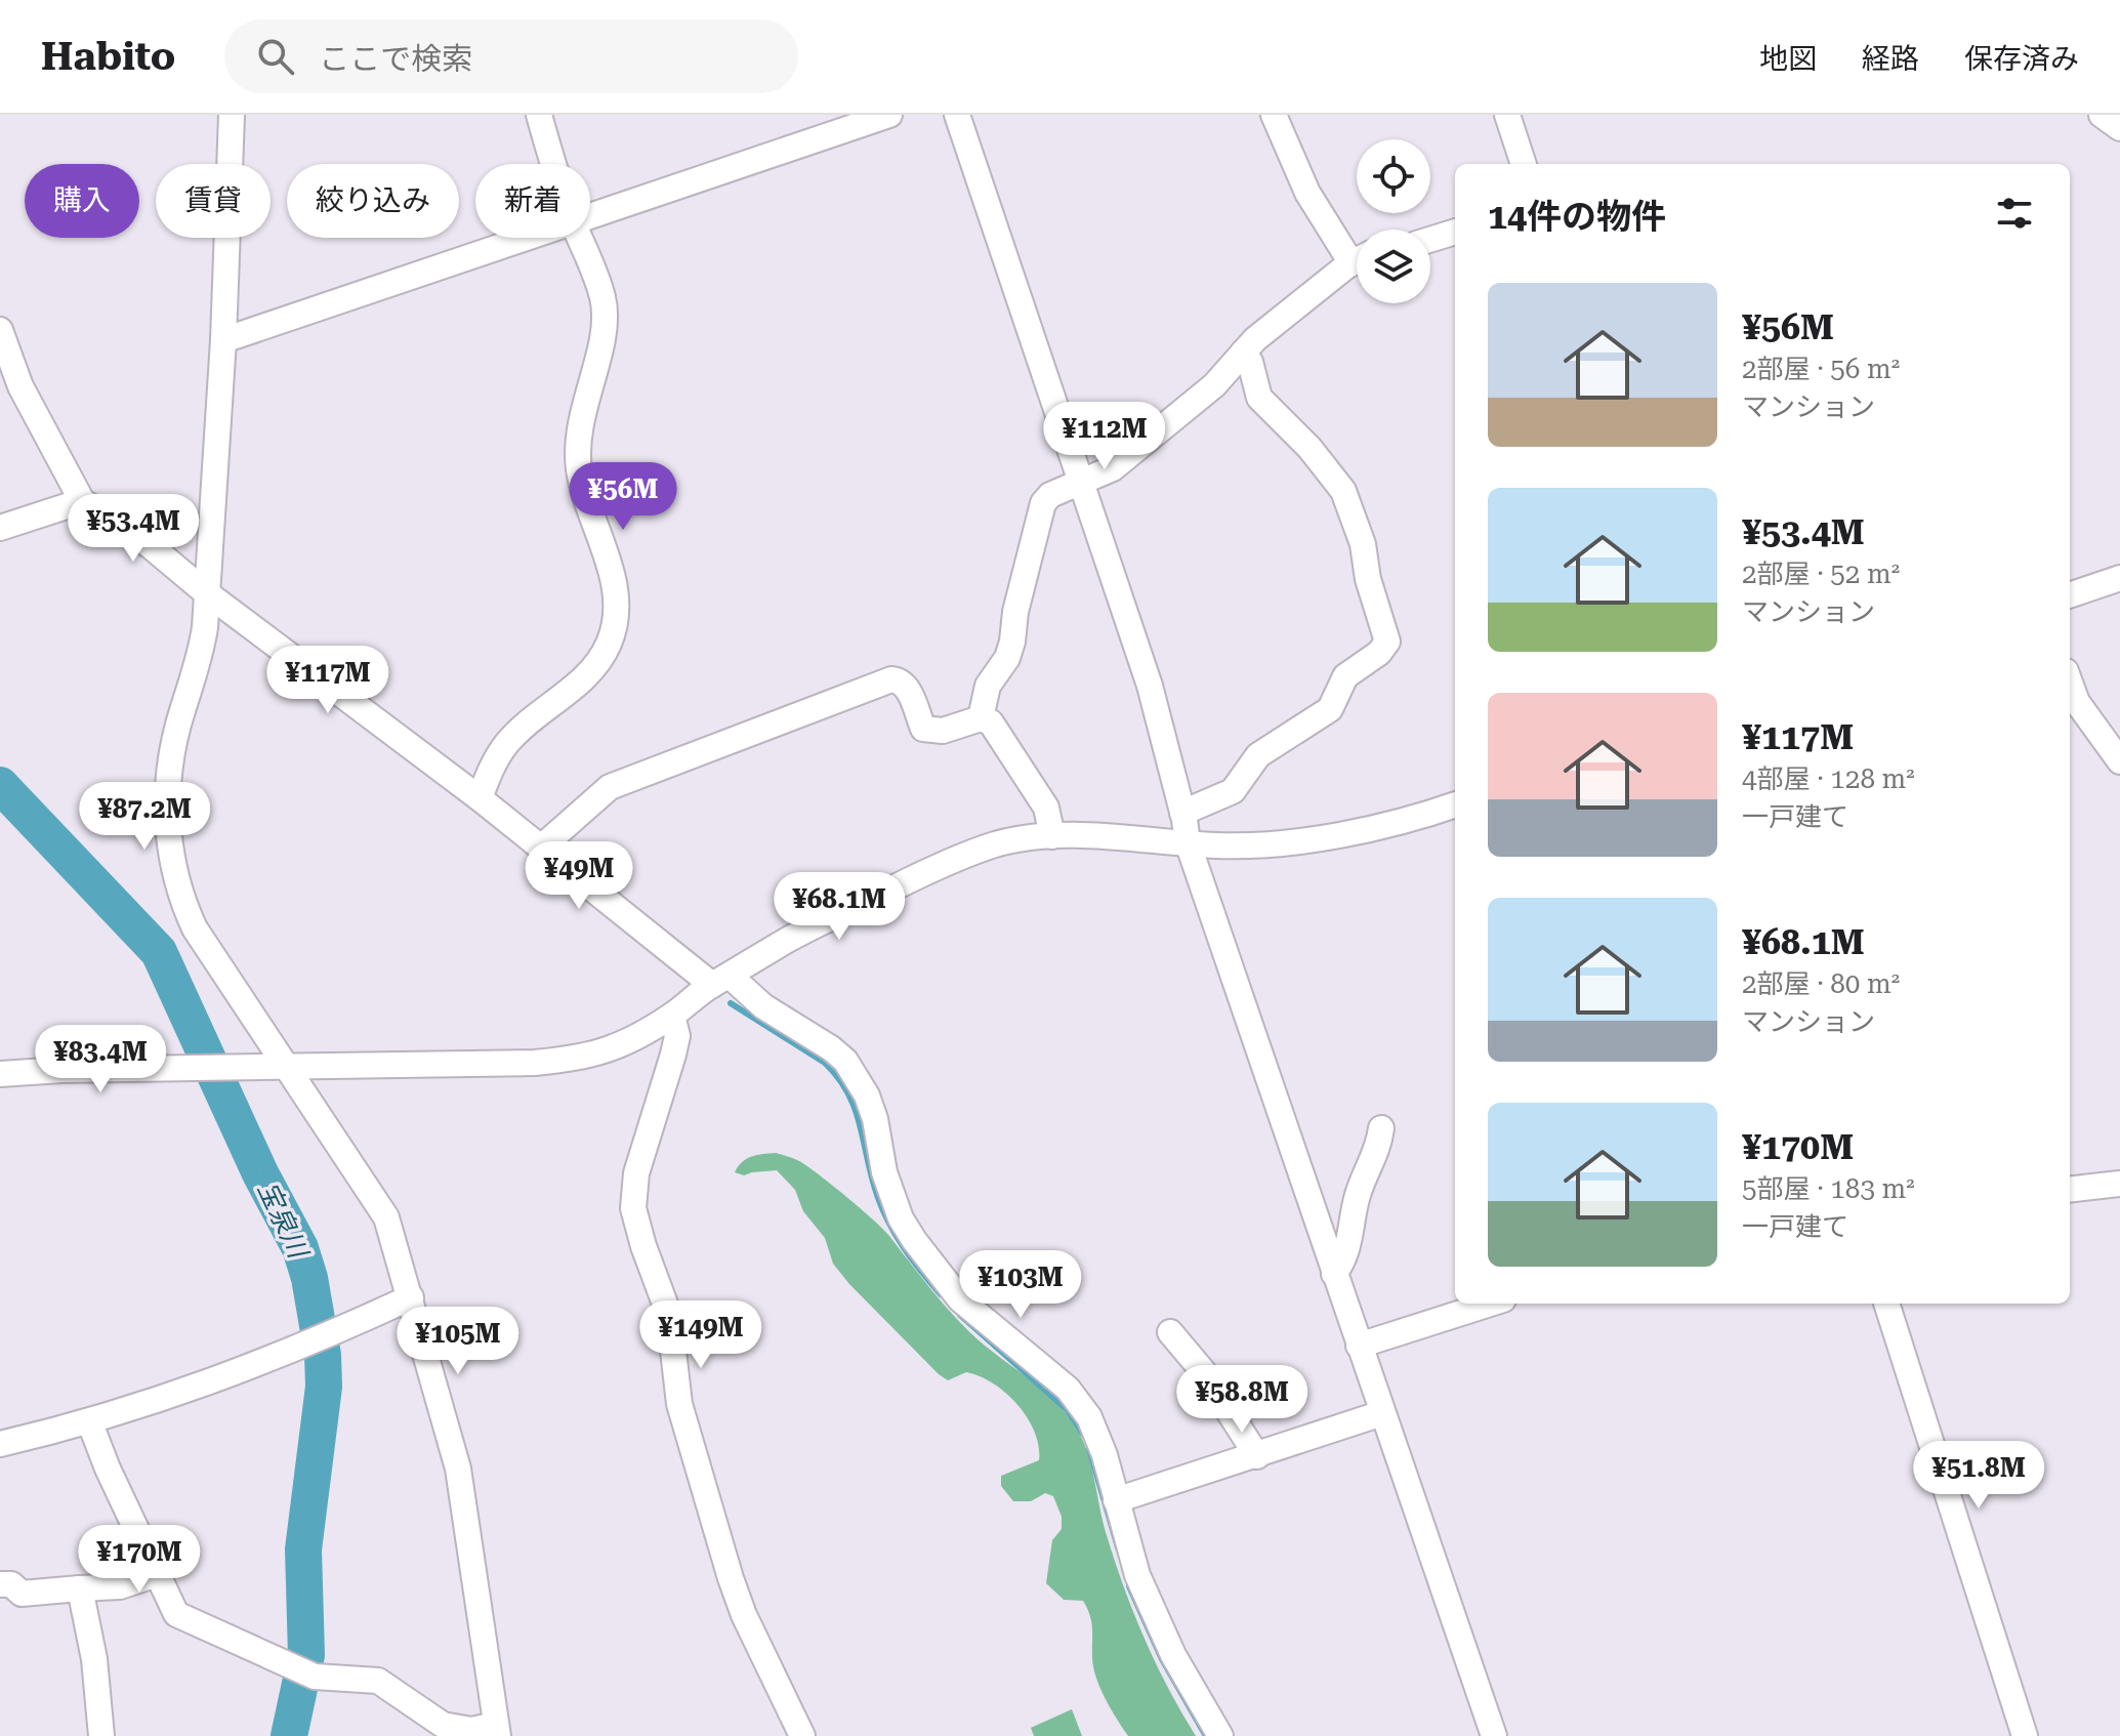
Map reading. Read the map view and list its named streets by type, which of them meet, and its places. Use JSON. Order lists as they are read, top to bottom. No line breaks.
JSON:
{"water":["宝泉川"],"page":{"header":"Habito","search":"ここで検索","nav":["地図","経路","保存済み"],"chip":["購入","賃貸","絞り込み","新着"],"heading":"14件の物件","list":[{"name":"¥56M","note":"2部屋 · 56 m² · マンション"},{"name":"¥53.4M","note":"2部屋 · 52 m² · マンション"},{"name":"¥117M","note":"4部屋 · 128 m² · 一戸建て"},{"name":"¥68.1M","note":"2部屋 · 80 m² · マンション"},{"name":"¥170M","note":"5部屋 · 183 m² · 一戸建て"}],"price":["¥112M","¥56M","¥53.4M","¥117M","¥87.2M","¥49M","¥68.1M","¥83.4M","¥103M","¥149M","¥105M","¥58.8M","¥51.8M","¥170M"]}}
